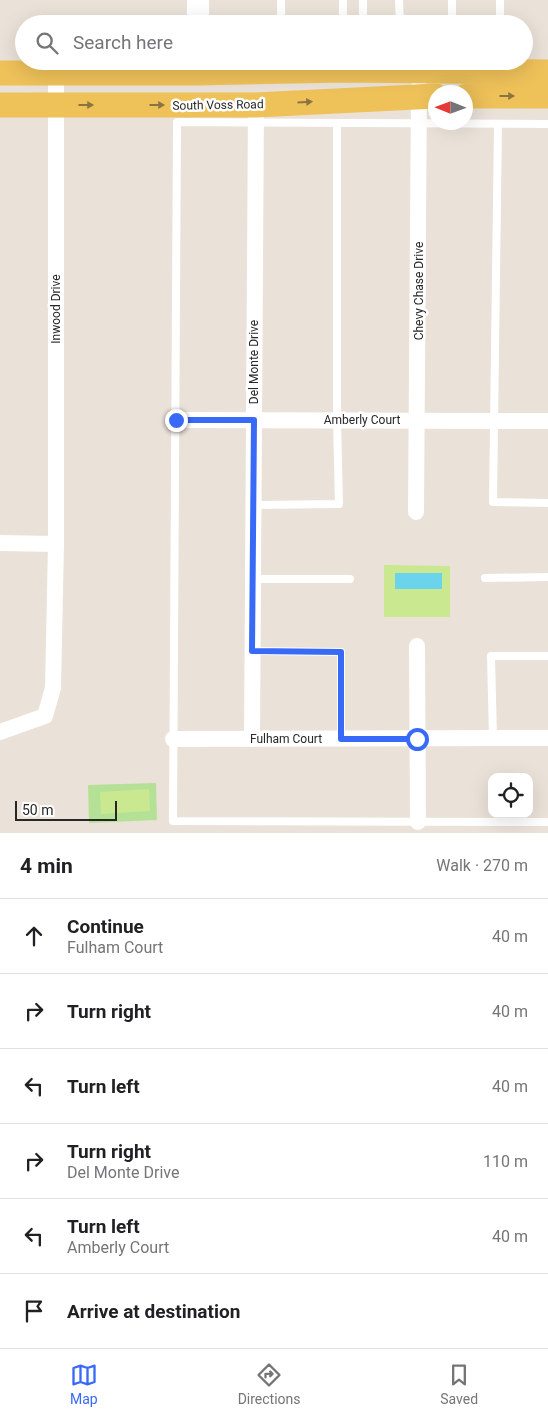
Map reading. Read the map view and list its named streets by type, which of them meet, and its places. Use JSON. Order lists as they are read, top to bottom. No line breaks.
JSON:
{"streets":{"main road":["South Voss Road"],"street":["Chevy Chase Drive","Inwood Drive","Del Monte Drive","Amberly Court","Fulham Court"]},"crossings":[["South Voss Road","Chevy Chase Drive"],["South Voss Road","Inwood Drive"],["South Voss Road","Del Monte Drive"],["Chevy Chase Drive","Amberly Court"],["Del Monte Drive","Amberly Court"],["Del Monte Drive","Fulham Court"]],"one_way":["South Voss Road"],"scale_bar":"50 m","north":"left","page":{"search":"Search here","scale":"50 m","heading":["4 min","Walk · 270 m"],"list":[["Continue","Fulham Court","40 m"],["Turn right","40 m"],["Turn left","40 m"],["Turn right","Del Monte Drive","110 m"],["Turn left","Amberly Court","40 m"],"Arrive at destination"],"nav":["Map","Directions","Saved"]}}
